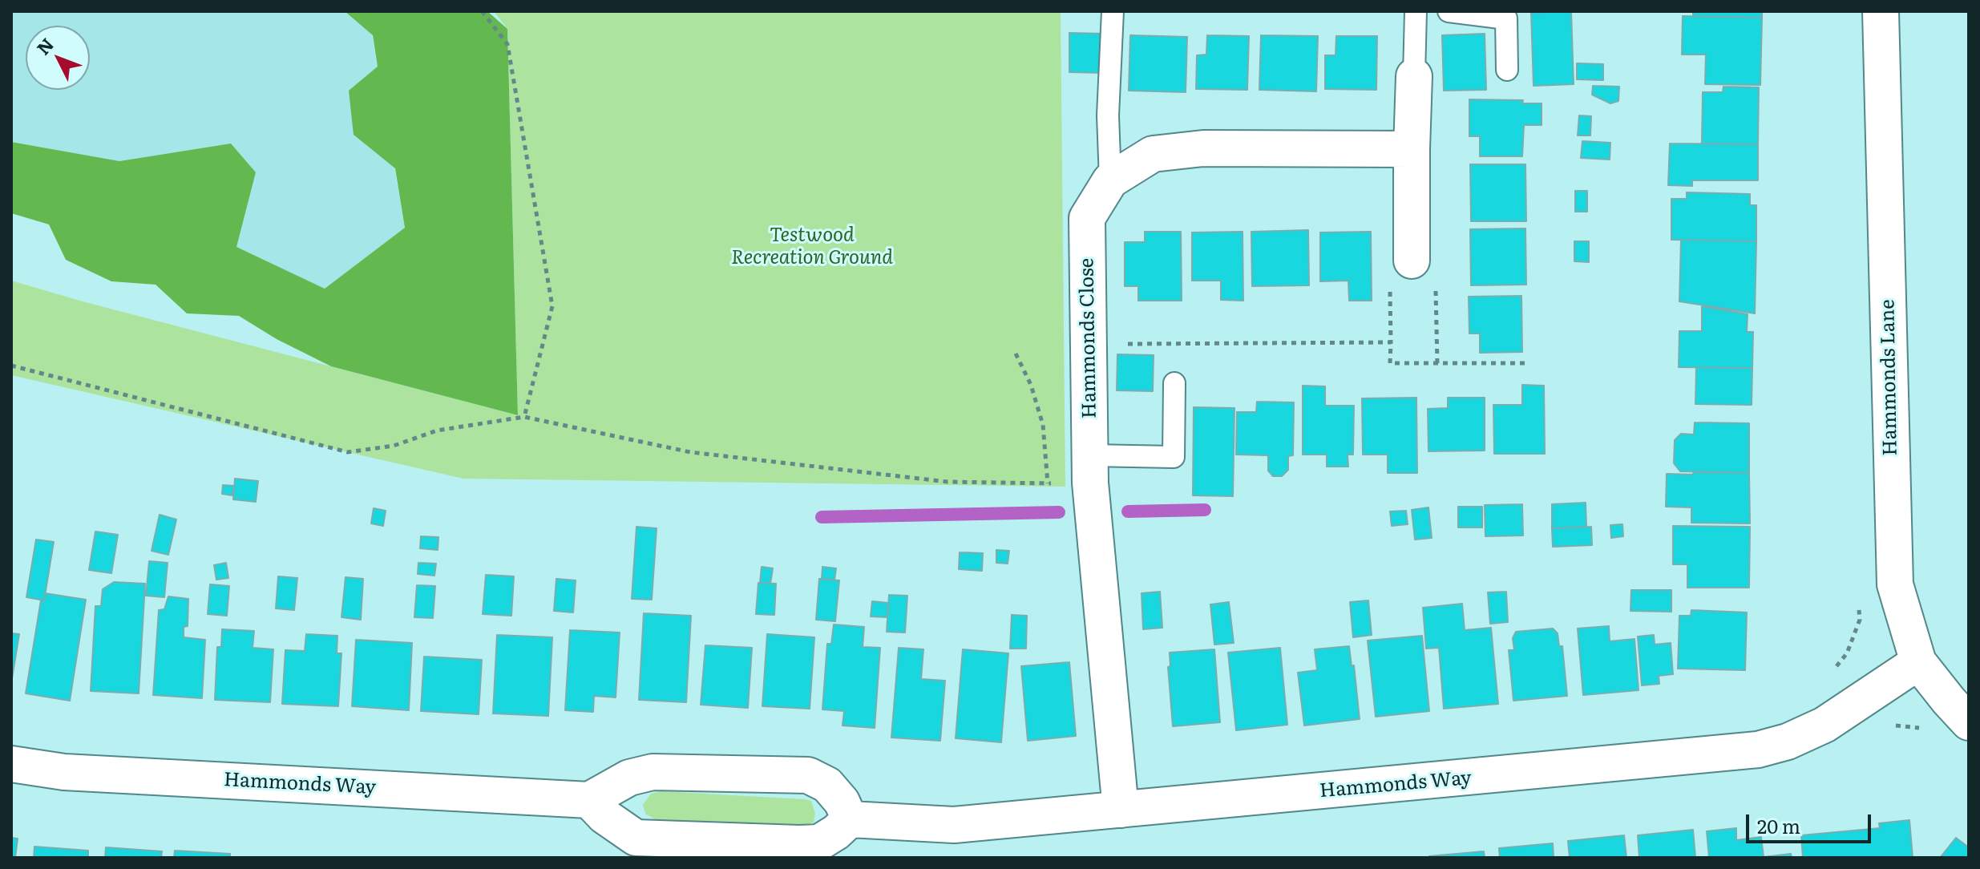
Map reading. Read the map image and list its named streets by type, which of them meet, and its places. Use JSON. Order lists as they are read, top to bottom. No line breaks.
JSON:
{"streets":{"street":["Hammonds Close","Hammonds Lane","Hammonds Way"]},"crossings":[["Hammonds Close","Hammonds Way"],["Hammonds Lane","Hammonds Way"]],"parks":["Testwood Recreation Ground"],"scale_bar":"20 m","north":"top left"}
